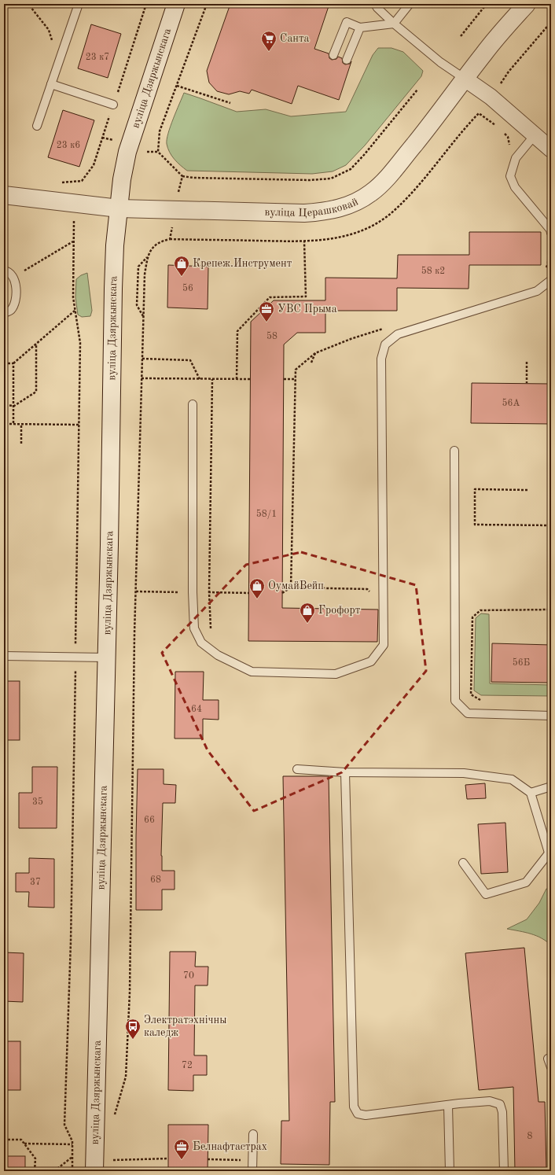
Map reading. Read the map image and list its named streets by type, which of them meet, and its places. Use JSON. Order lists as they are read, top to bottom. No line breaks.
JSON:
{"streets":{"main road":["вуліца Дзяржынскага","вуліца Церашковай"]},"crossings":[["вуліца Дзяржынскага","вуліца Церашковай"]],"places":{"supermarket":["Санта"],"shop":["Крепеж.Инструмент","ОумайВейп","Грофорт"],"office":["УВС Прыма","Белнафтастрах"],"bus stop":["Электратэхнічны каледж"]},"house_numbers":["23 к7","23 к6","58 к2","56","58","56А","58/1","56Б","64","35","66","68","37","70","72","8"]}
